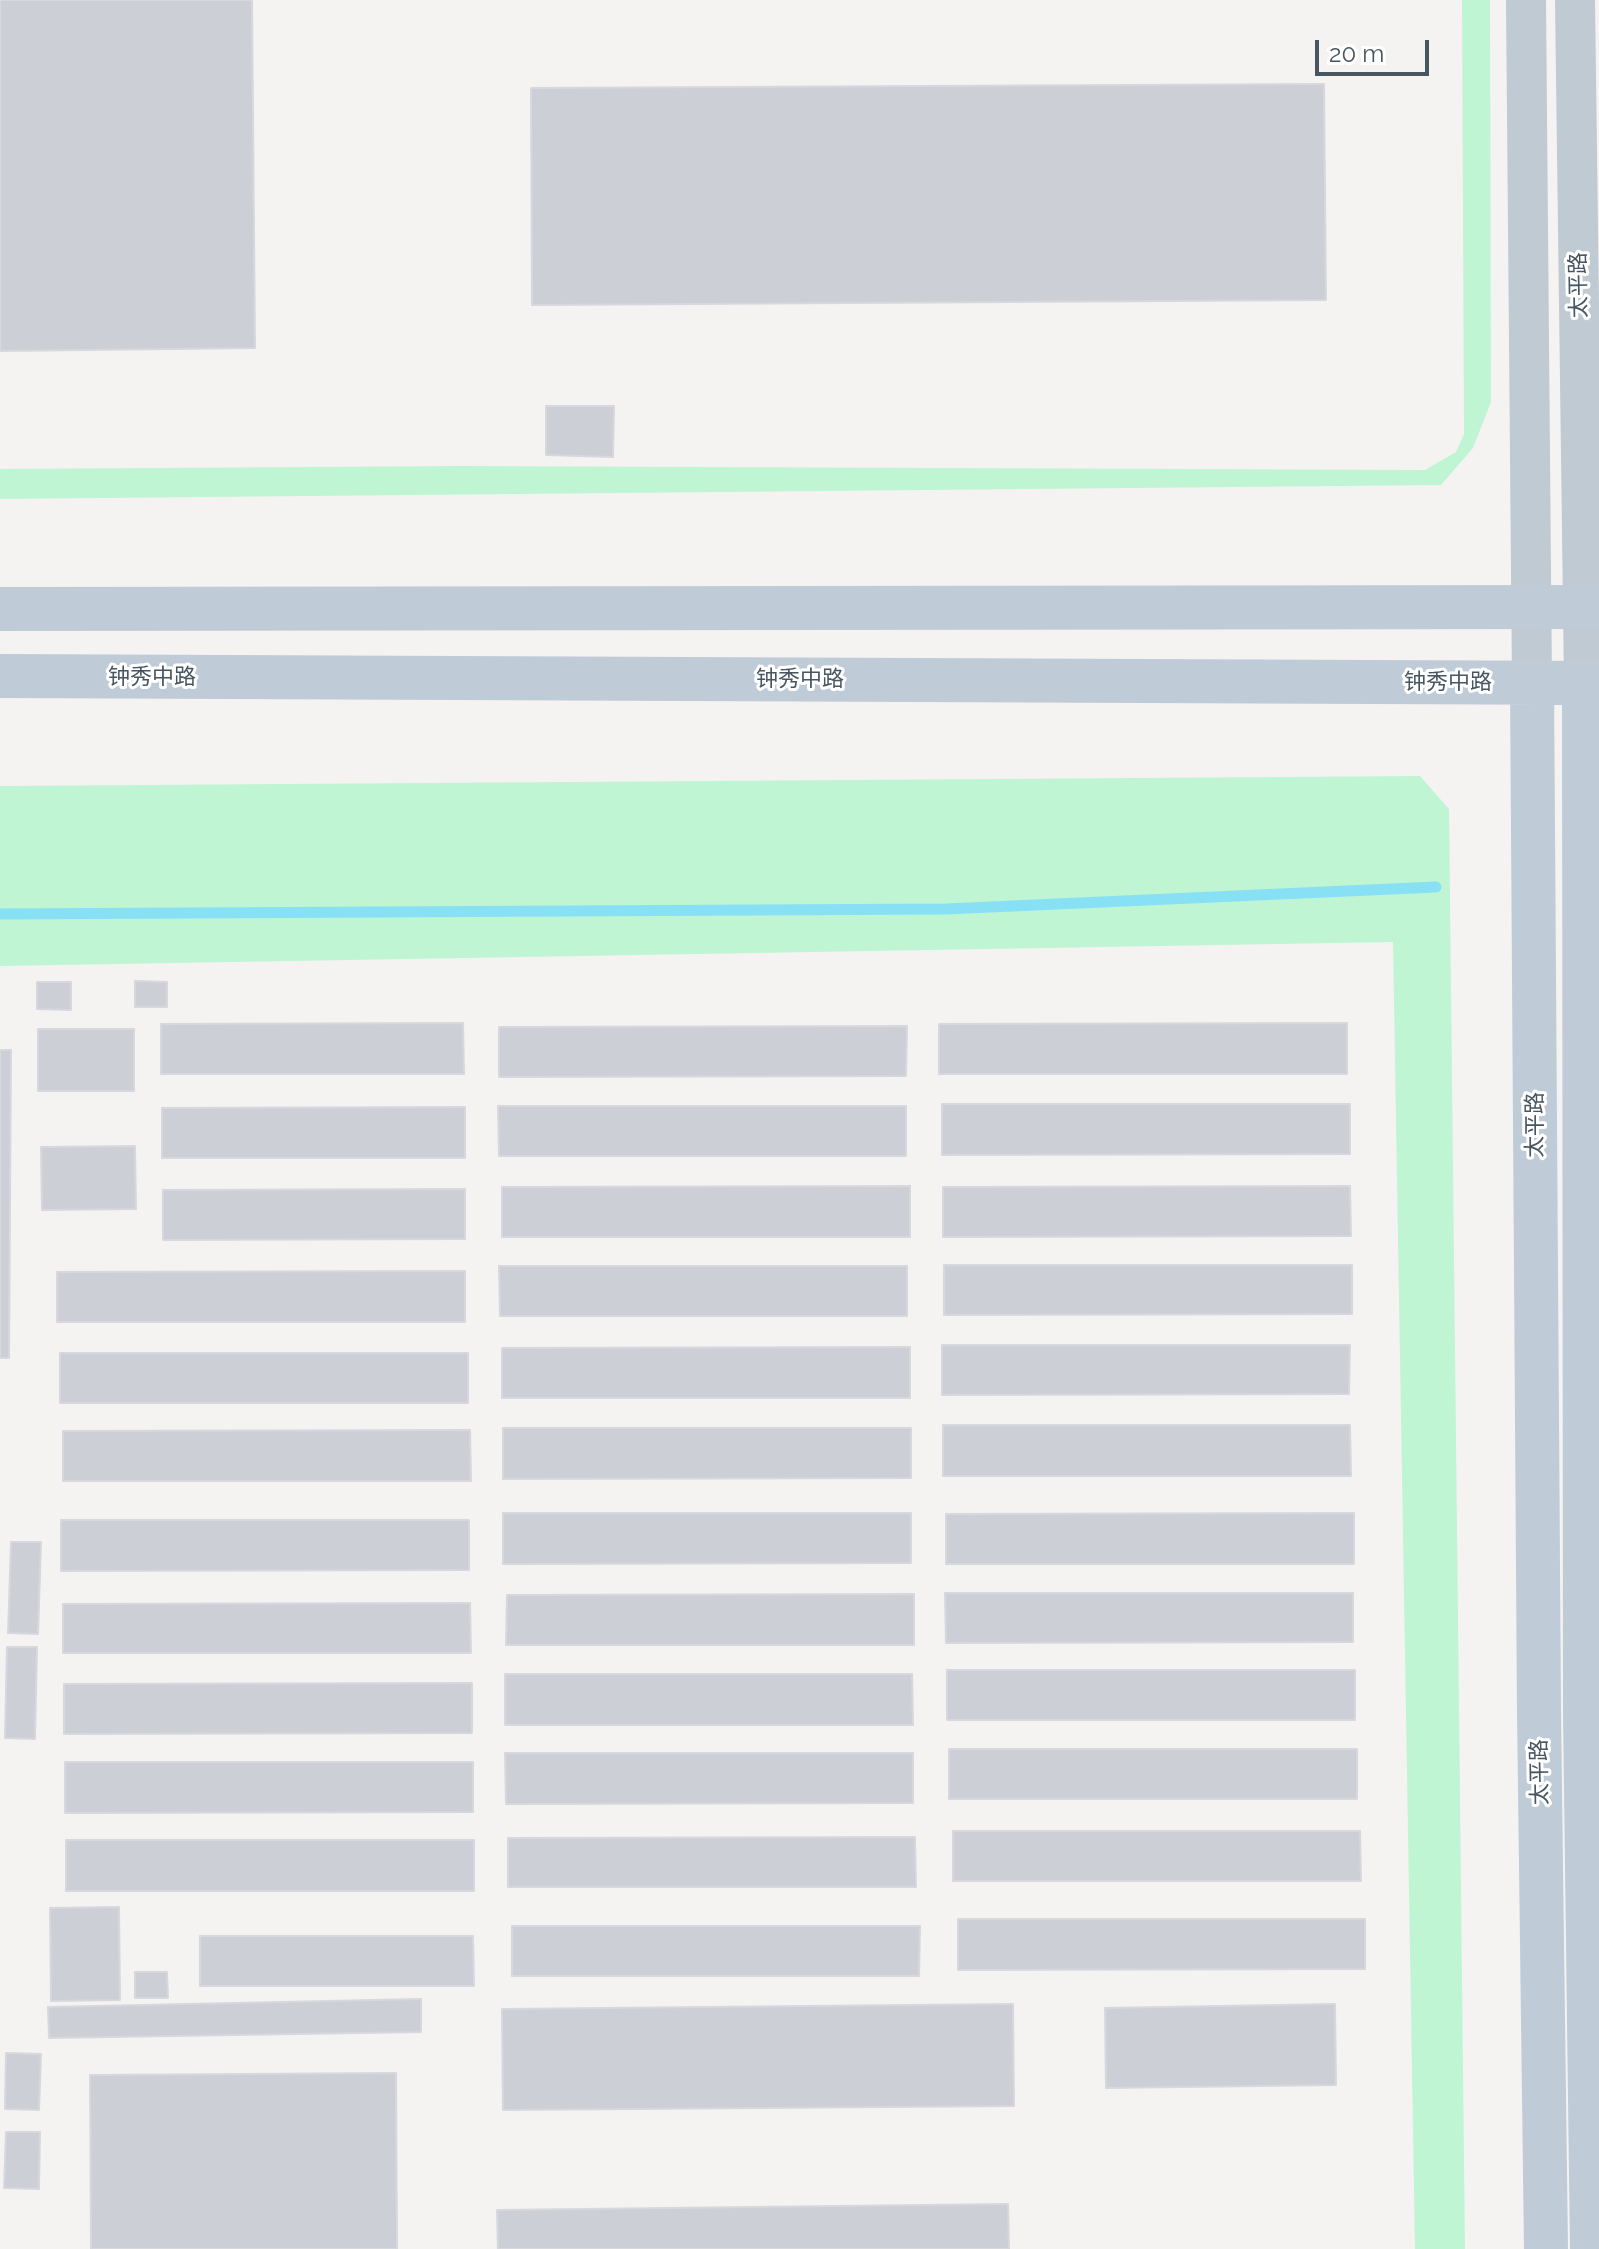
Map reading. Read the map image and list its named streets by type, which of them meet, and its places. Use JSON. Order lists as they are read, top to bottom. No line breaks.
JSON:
{"streets":{"main road":["太平路","钟秀中路"]},"crossings":[["太平路","钟秀中路"]],"scale_bar":"20 m"}
